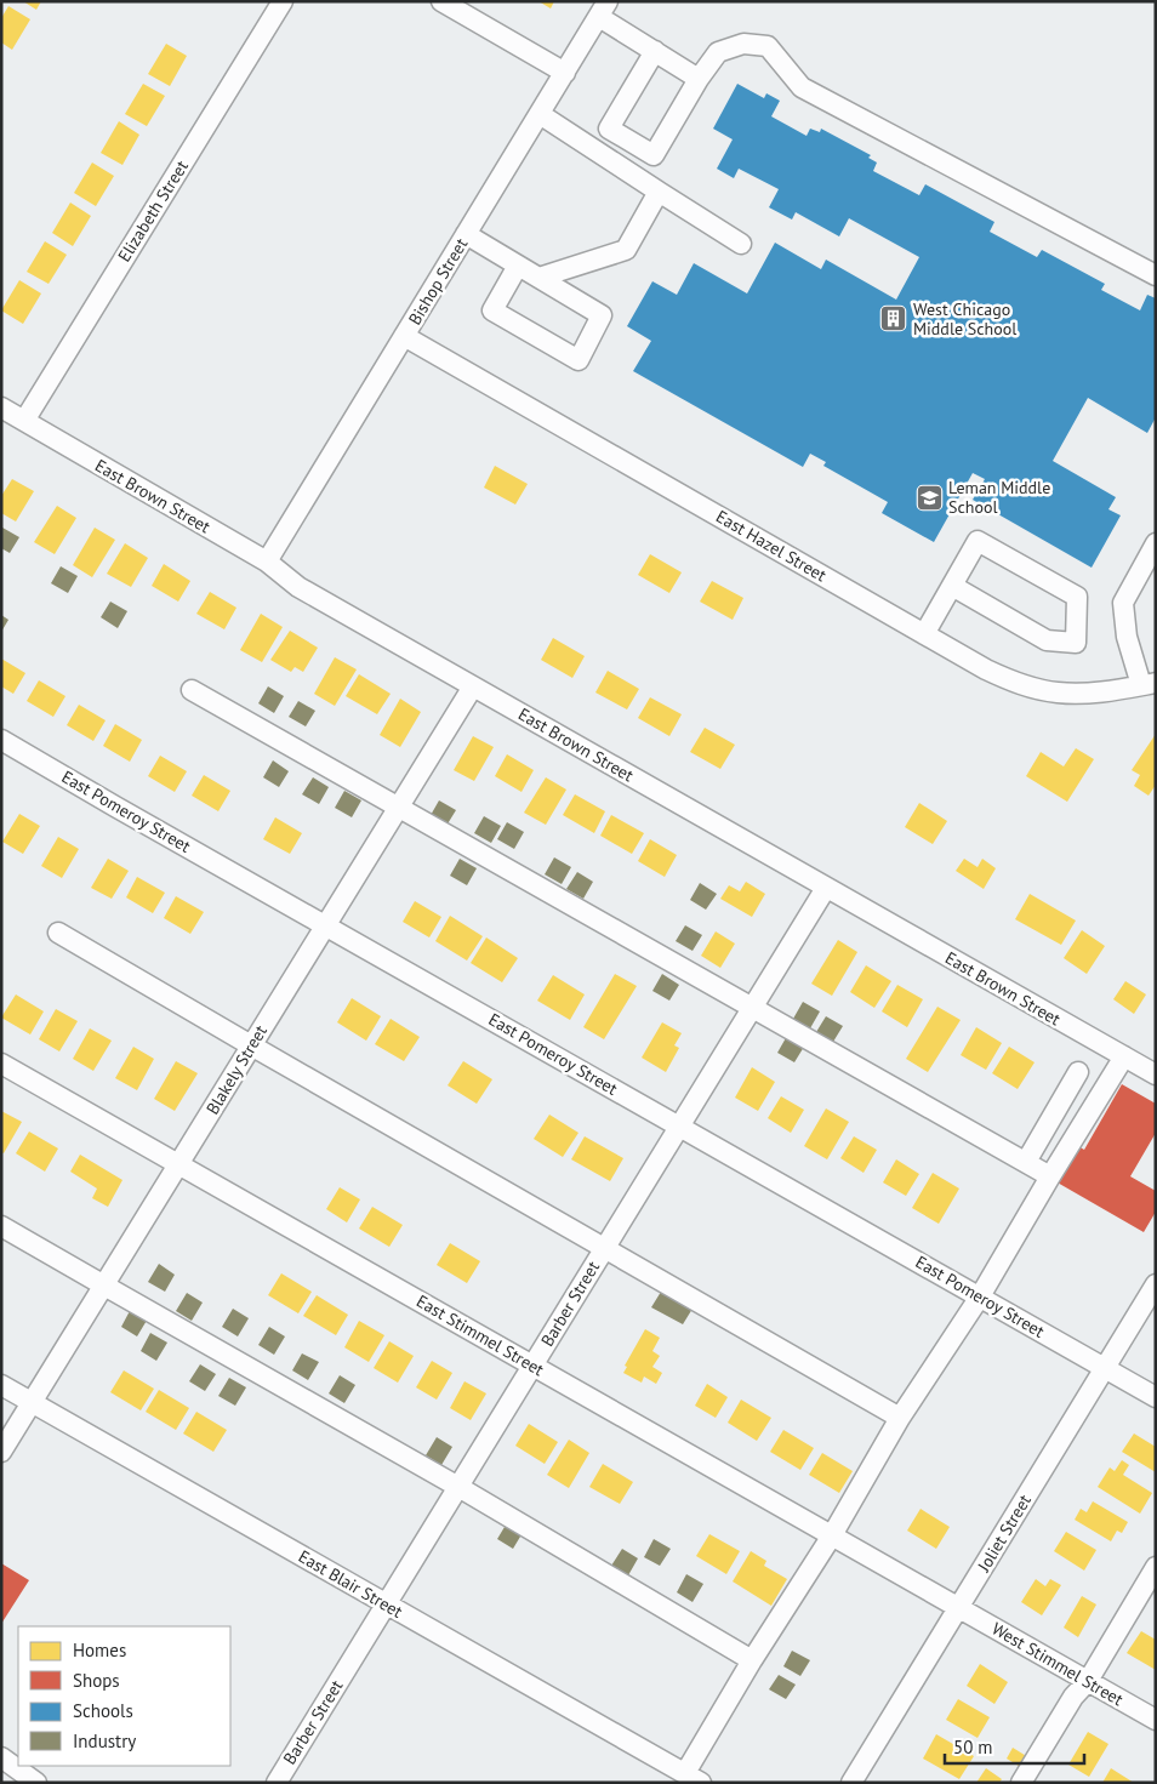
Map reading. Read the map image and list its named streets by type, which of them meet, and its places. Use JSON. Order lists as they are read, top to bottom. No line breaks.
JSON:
{"streets":{"street":["Elizabeth Street","Bishop Street","East Brown Street","East Hazel Street","East Pomeroy Street","Blakely Street","Barber Street","East Stimmel Street","Joliet Street","East Blair Street","West Stimmel Street"]},"crossings":[["Elizabeth Street","East Brown Street"],["Bishop Street","East Brown Street"],["Bishop Street","East Hazel Street"],["East Brown Street","Blakely Street"],["East Brown Street","Barber Street"],["East Pomeroy Street","Blakely Street"],["East Pomeroy Street","Barber Street"],["East Pomeroy Street","Joliet Street"],["Blakely Street","East Stimmel Street"],["Blakely Street","East Blair Street"],["Barber Street","East Stimmel Street"],["Barber Street","East Blair Street"],["East Stimmel Street","Joliet Street"],["East Stimmel Street","West Stimmel Street"],["Joliet Street","West Stimmel Street"]],"places":{"building":["West Chicago Middle School"],"school or university":["Leman Middle School"]},"legend":["Homes","Shops","Schools","Industry"],"scale_bar":"50 m"}
